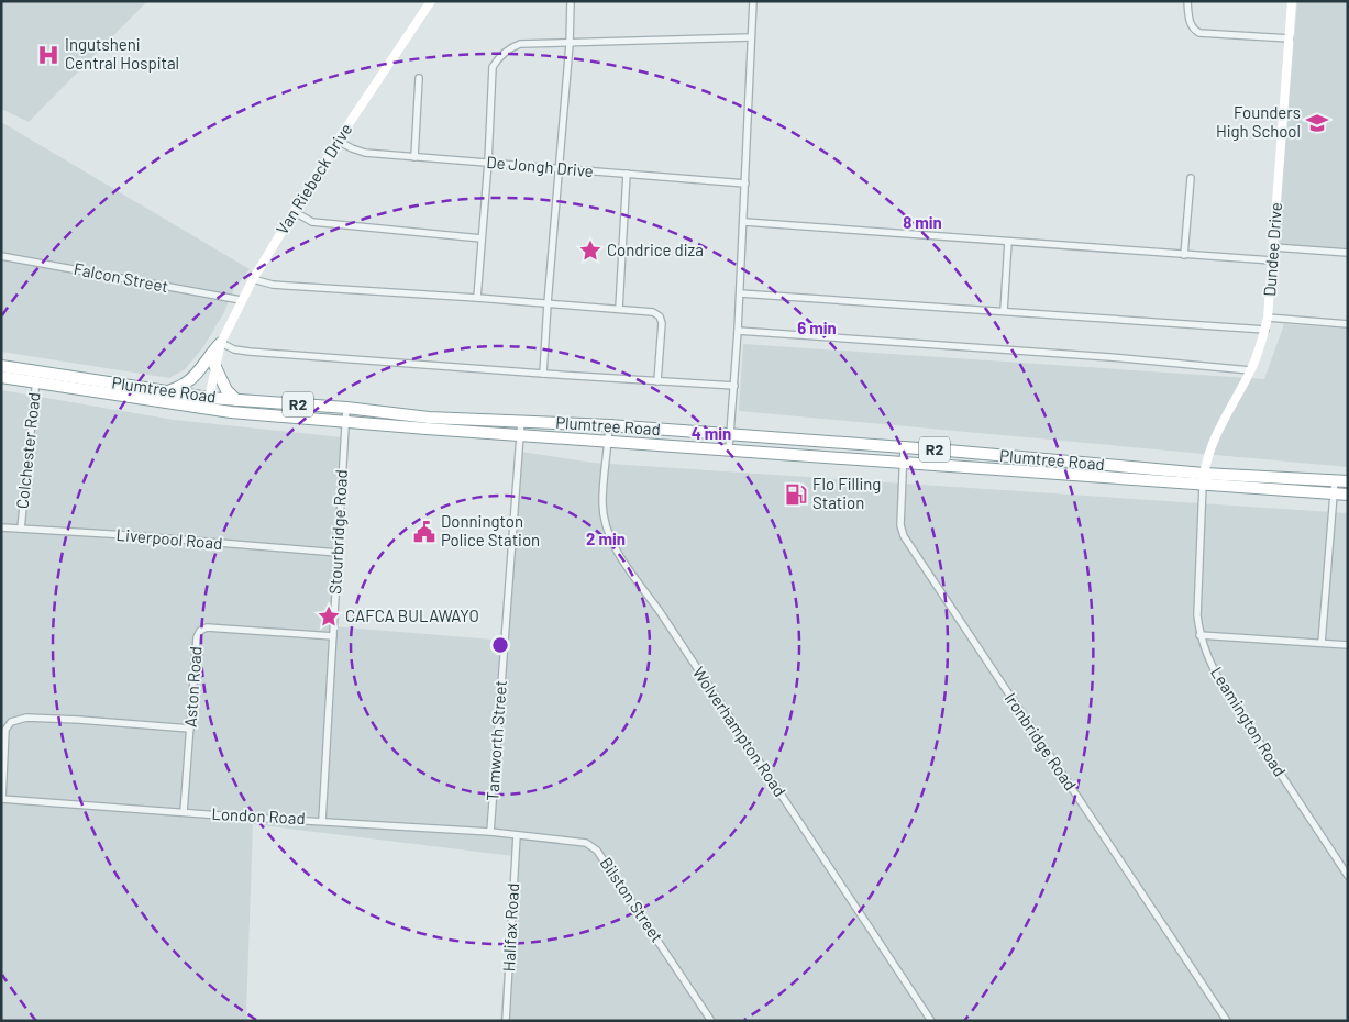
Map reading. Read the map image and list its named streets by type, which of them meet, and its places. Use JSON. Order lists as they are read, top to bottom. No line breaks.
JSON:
{"streets":{"highway":["Plumtree Road","R2"],"street":["De Jongh Drive","Van Riebeck Drive","Dundee Drive","Falcon Street","Colchester Road","Stourbridge Road","Liverpool Road","Aston Road","Leamington Road","Wolverhampton Road","Tamworth Street","Ironbridge Road","London Road","Bilston Street","Halifax Road"]},"crossings":[["De Jongh Drive","Van Riebeck Drive"],["Van Riebeck Drive","Falcon Street"],["Van Riebeck Drive","Plumtree Road"],["Dundee Drive","Plumtree Road"],["Dundee Drive","Leamington Road"],["Plumtree Road","Colchester Road"],["Plumtree Road","Stourbridge Road"],["Plumtree Road","Leamington Road"],["Plumtree Road","Wolverhampton Road"],["Plumtree Road","Tamworth Street"],["Plumtree Road","Ironbridge Road"],["Colchester Road","Liverpool Road"],["Stourbridge Road","Liverpool Road"],["Stourbridge Road","Aston Road"],["Stourbridge Road","London Road"],["Aston Road","London Road"],["Tamworth Street","London Road"],["London Road","Bilston Street"],["London Road","Halifax Road"],["Bilston Street","Halifax Road"]],"places":{"hospital":["Ingutsheni Central Hospital"],"school or university":["Founders High School"],"place":["Condrice diza","CAFCA BULAWAYO"],"fuel station":["Flo Filling Station"],"public building":["Donnington Police Station"]},"rings":["8 min","6 min","4 min","2 min"]}
